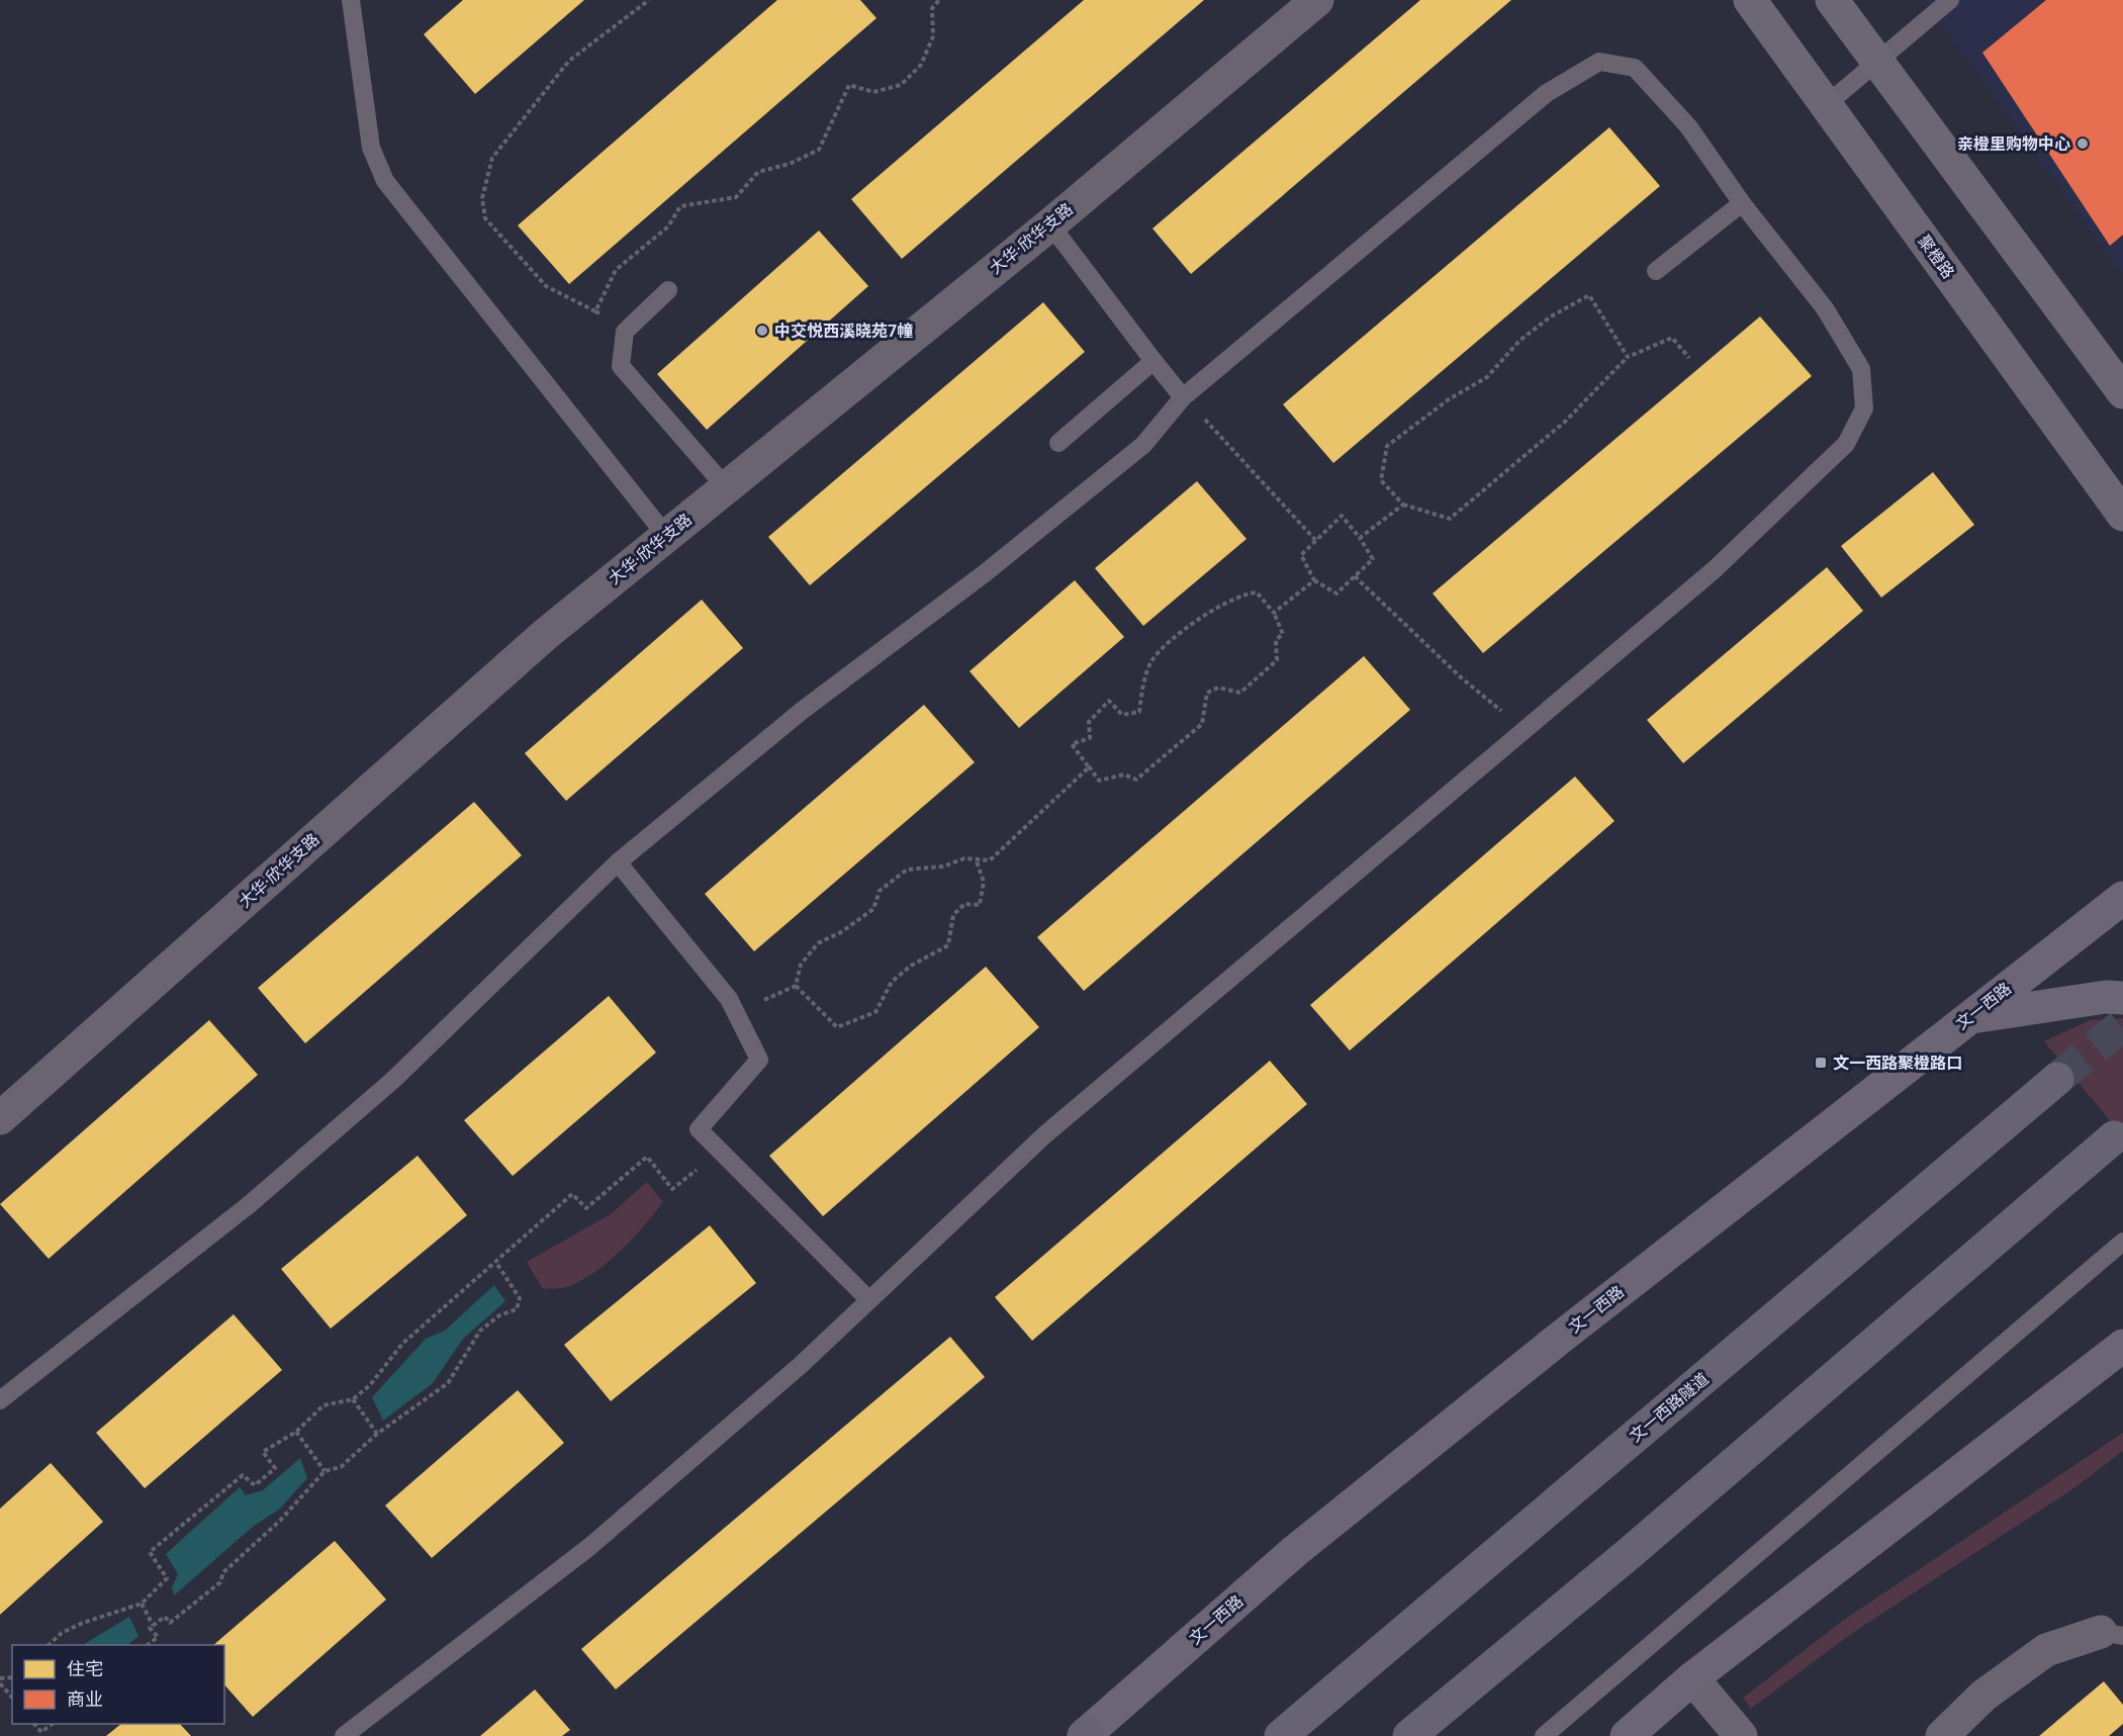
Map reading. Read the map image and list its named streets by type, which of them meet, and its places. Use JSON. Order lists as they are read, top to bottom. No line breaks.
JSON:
{"streets":{"highway":["文一西路隧道"],"main road":["文一西路"],"street":["大华·欣华支路","聚橙路"]},"places":{"other":["亲橙里购物中心","中交悦西溪晓苑7幢"],"transit":["文一西路聚橙路口"]},"legend":["住宅","商业"]}
